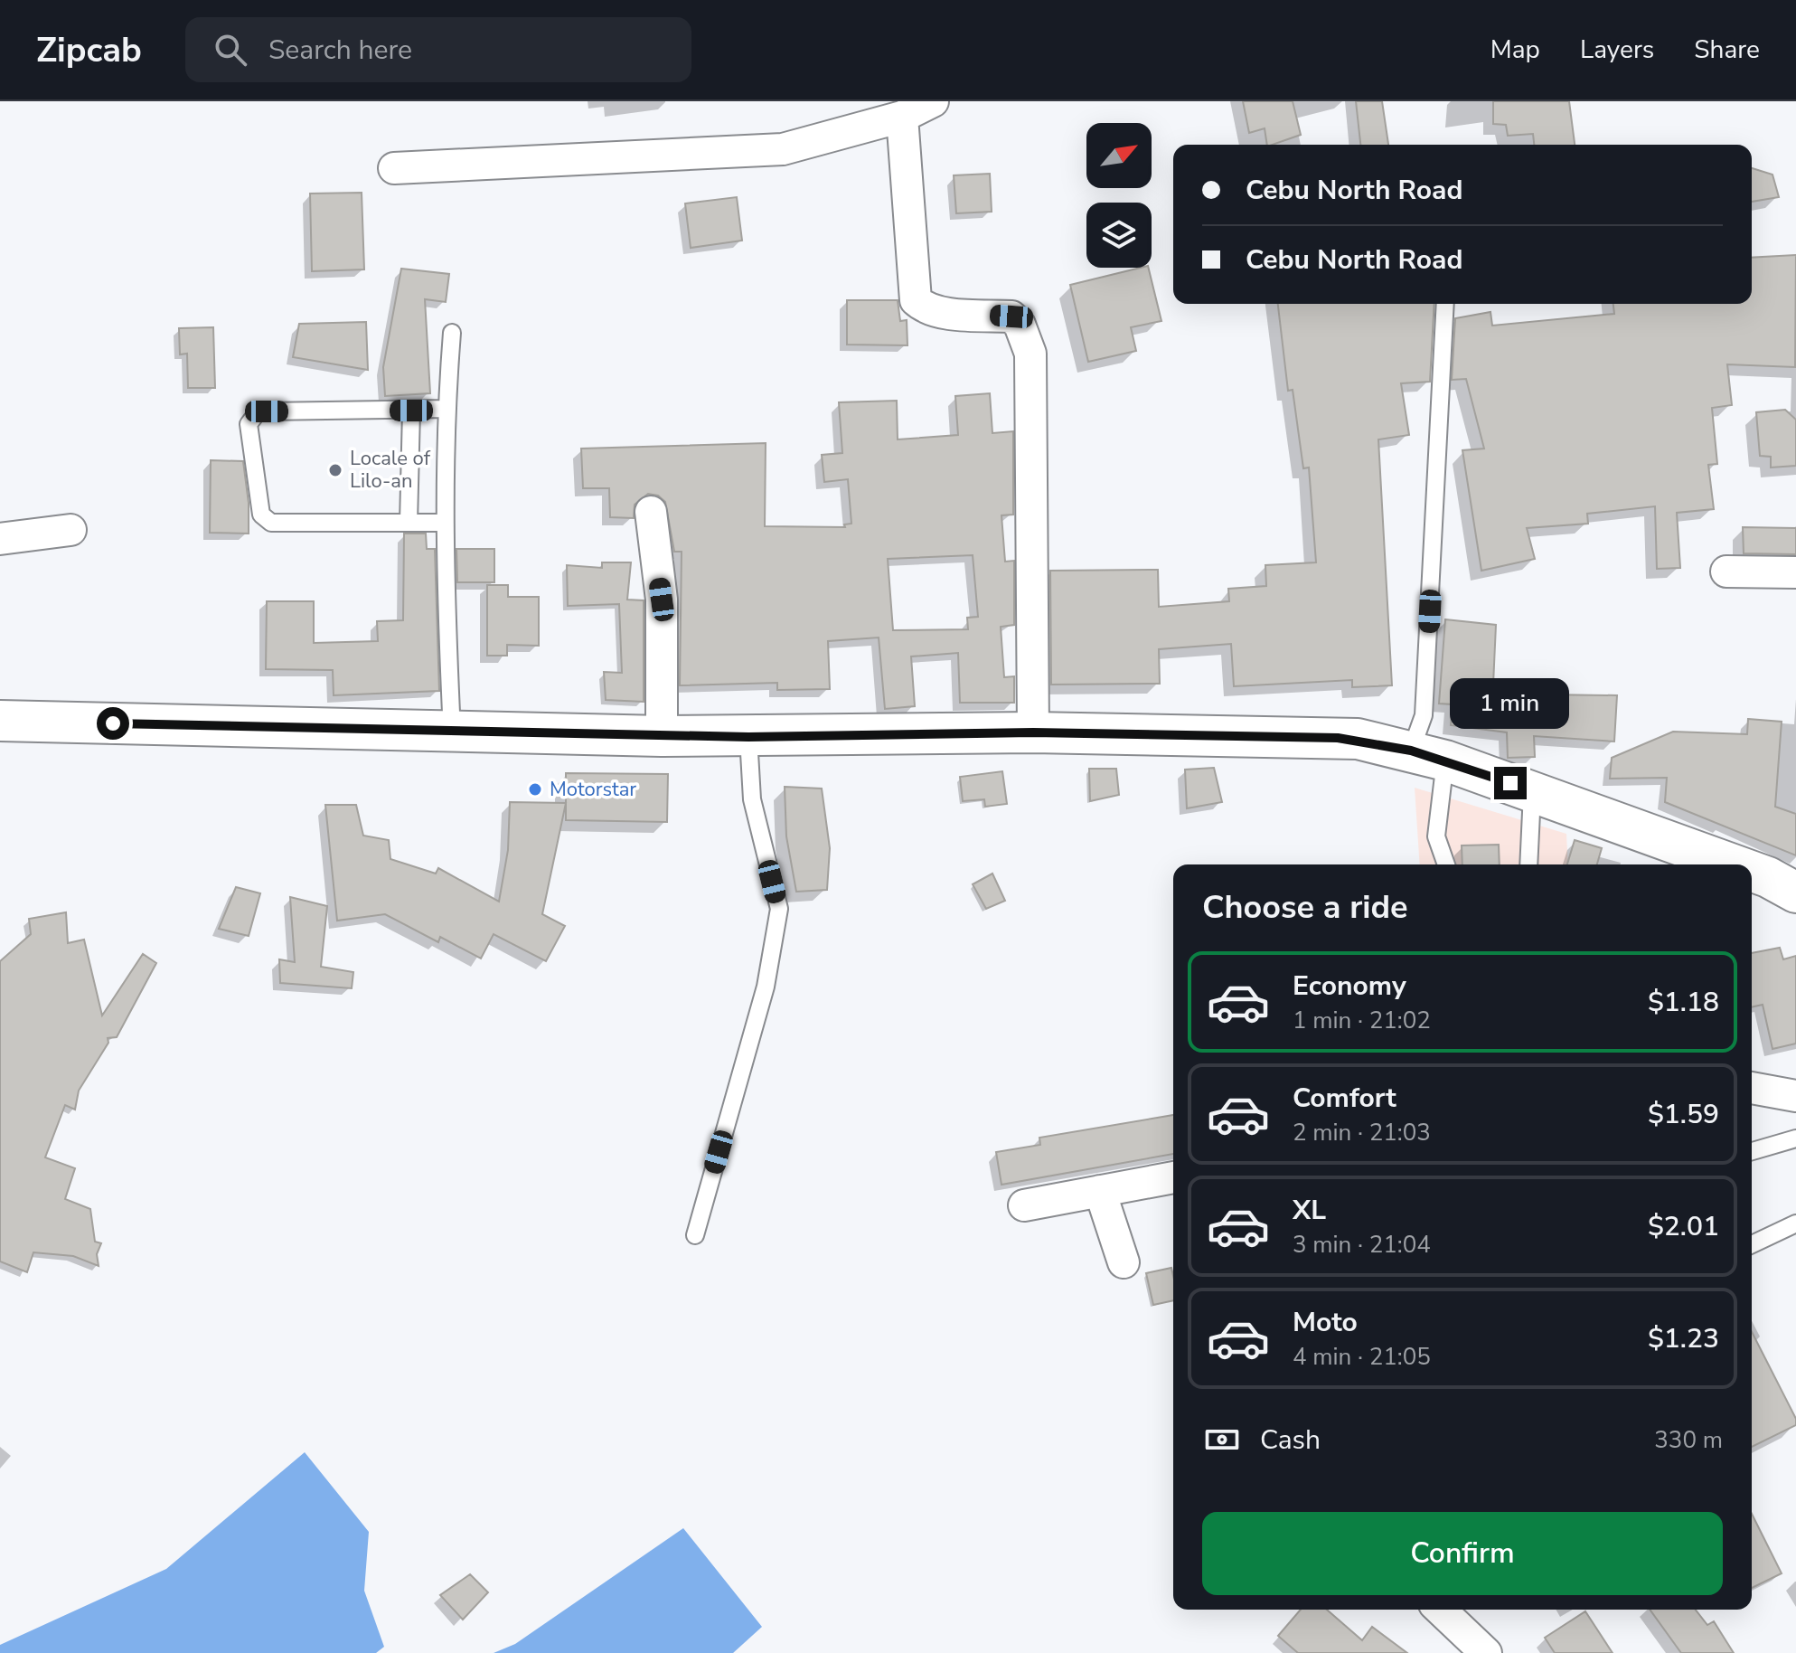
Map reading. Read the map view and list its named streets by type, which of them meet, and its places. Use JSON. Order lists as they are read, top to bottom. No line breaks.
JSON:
{"places":["Locale of Lilo-an","Motorstar"],"north":"top right","page":{"header":"Zipcab","search":"Search here","nav":["Map","Layers","Share"],"banner":["Cebu North Road","Cebu North Road"],"bubble":"1 min","heading":"Choose a ride","list":[{"name":"Economy","note":"1 min · 21:02","value":"$1.18"},{"name":"Comfort","note":"2 min · 21:03","value":"$1.59"},{"name":"XL","note":"3 min · 21:04","value":"$2.01"},{"name":"Moto","note":"4 min · 21:05","value":"$1.23"}],"pay":["Cash","330 m"],"buttons":"Confirm"}}
